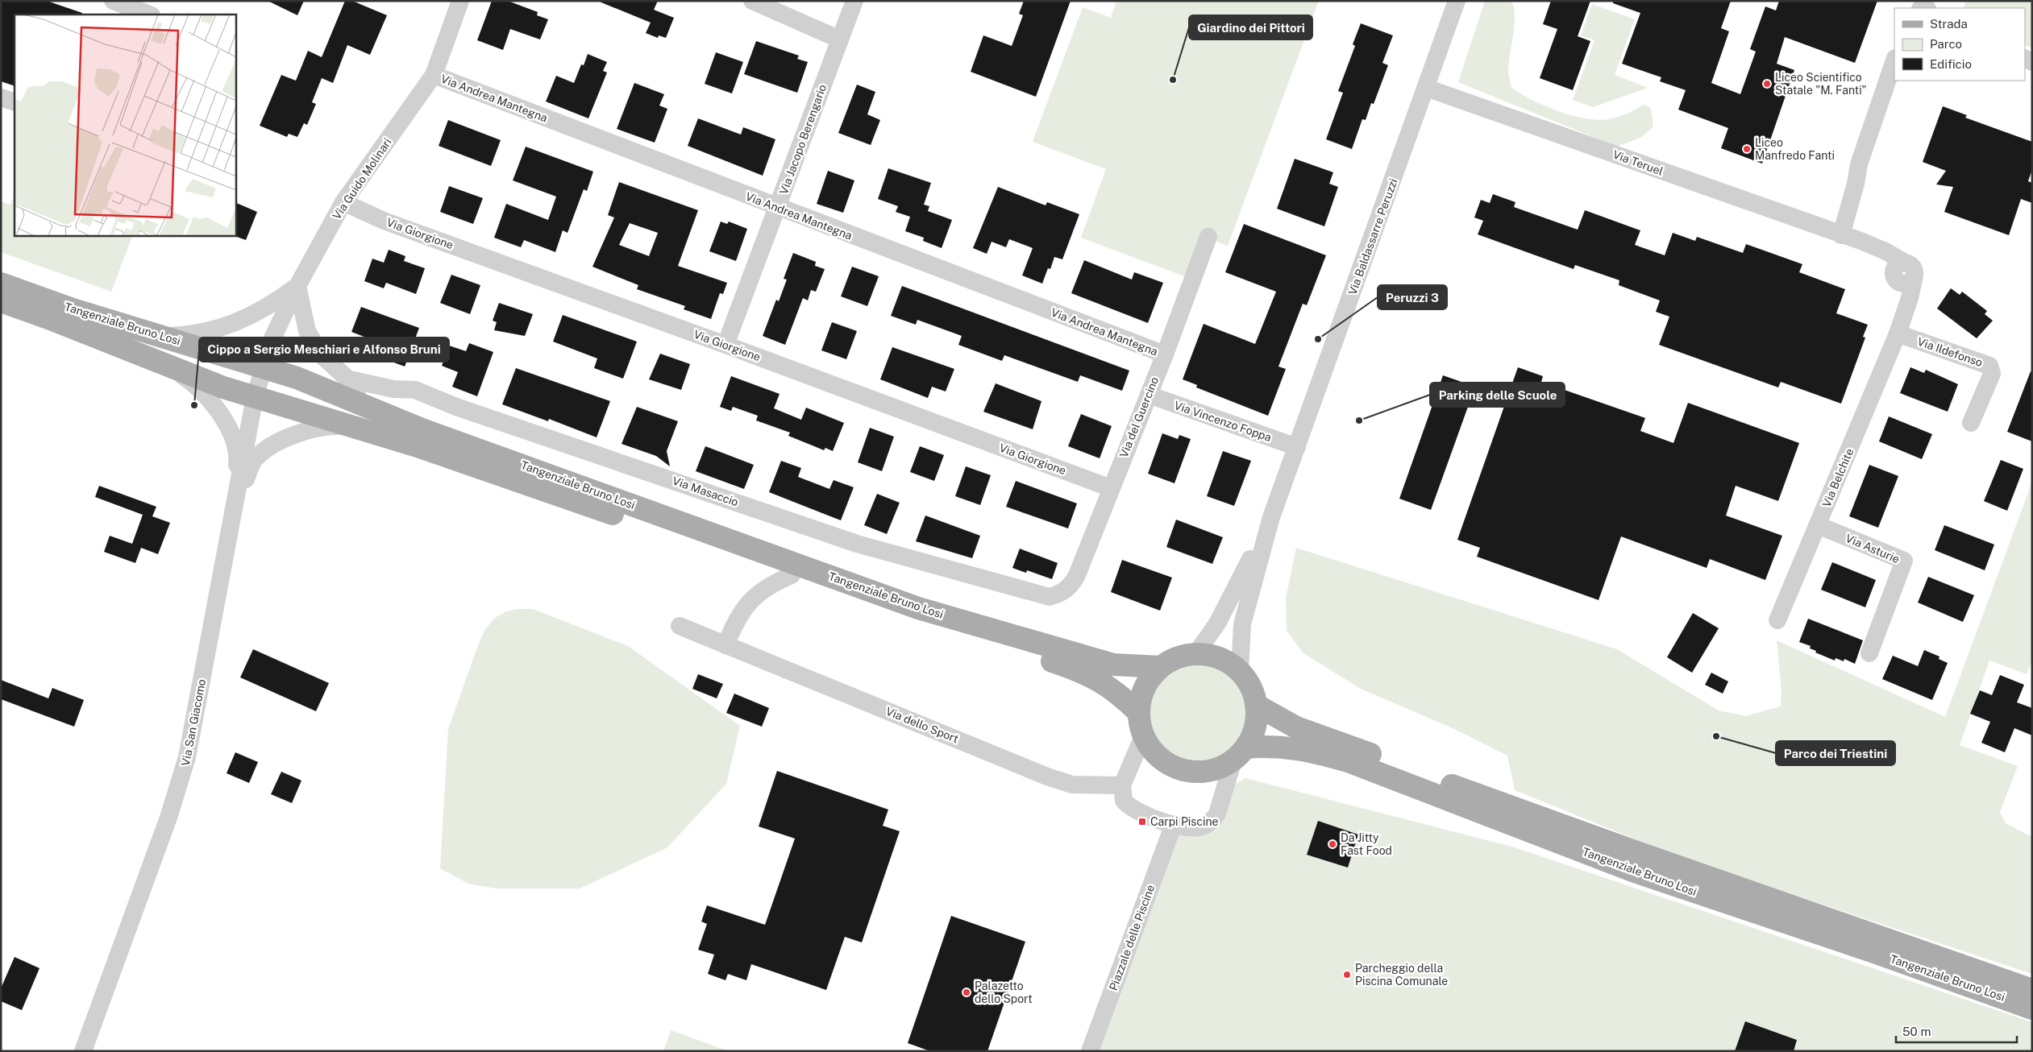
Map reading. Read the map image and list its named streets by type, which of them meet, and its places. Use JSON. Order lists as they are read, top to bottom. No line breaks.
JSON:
{"streets":{"main road":["Tangenziale Bruno Losi"],"street":["Via Andrea Mantegna","Via Jacopo Berengario","Via Teruel","Via Guido Molinari","Via Giorgione","Via Baldassarre Peruzzi","Via Ildefonso","Via del Guercino","Via Vincenzo Foppa","Via Belchite","Via Masaccio","Via Asturie","Via San Giacomo","Via dello Sport","Piazzale delle Piscine"]},"crossings":[["Via Andrea Mantegna","Via Jacopo Berengario"],["Via Andrea Mantegna","Via Guido Molinari"],["Via Andrea Mantegna","Via del Guercino"],["Via Jacopo Berengario","Via Giorgione"],["Via Teruel","Via Baldassarre Peruzzi"],["Via Teruel","Via Belchite"],["Via Guido Molinari","Via Giorgione"],["Via Guido Molinari","Tangenziale Bruno Losi"],["Via Guido Molinari","Via San Giacomo"],["Via Giorgione","Via del Guercino"],["Via Baldassarre Peruzzi","Tangenziale Bruno Losi"],["Via Baldassarre Peruzzi","Via Vincenzo Foppa"],["Tangenziale Bruno Losi","Via San Giacomo"],["Via Ildefonso","Via Belchite"],["Via del Guercino","Via Vincenzo Foppa"],["Via del Guercino","Via Masaccio"],["Via Belchite","Via Asturie"]],"places":{"other":["Giardino dei Pittori","Liceo Scientifico Statale \"M. Fanti\"","Liceo Manfredo Fanti","Peruzzi 3","Cippo a Sergio Meschiari e Alfonso Bruni","Parking delle Scuole","Parco dei Triestini","Da Jitty Fast Food","Parcheggio della Piscina Comunale","Palazetto dello Sport"],"transit":["Carpi Piscine"]},"legend":["Strada","Parco","Edificio"],"scale_bar":"50 m"}
